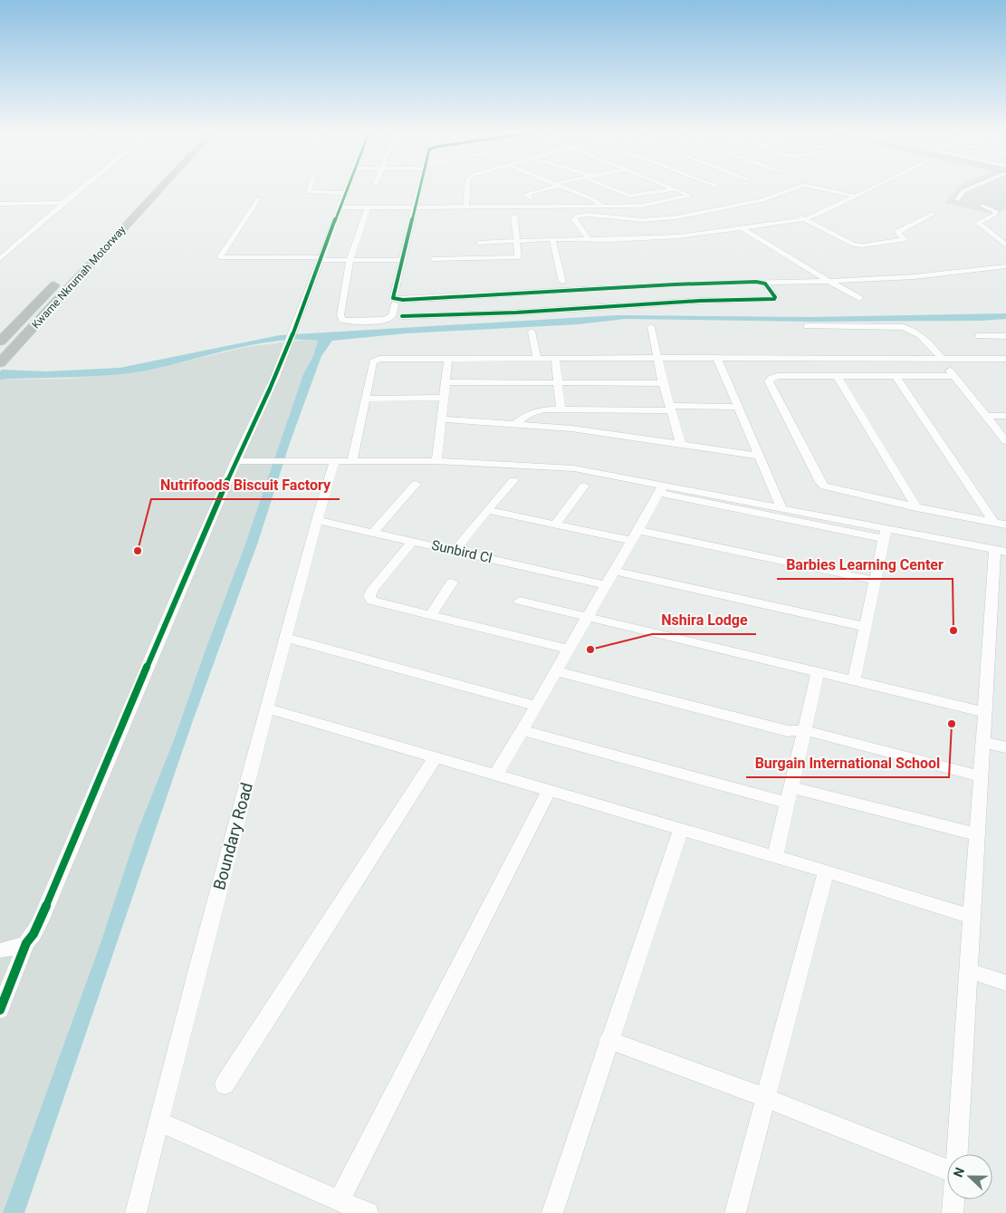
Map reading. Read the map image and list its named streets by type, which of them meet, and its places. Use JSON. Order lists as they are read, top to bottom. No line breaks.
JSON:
{"streets":{"highway":["Kwame Nkrumah Motorway"],"street":["Sunbird Cl","Boundary Road"]},"crossings":[["Sunbird Cl","Boundary Road"]],"places":["Nutrifoods Biscuit Factory","Barbies Learning Center","Nshira Lodge","Burgain International School"],"north":"left"}
